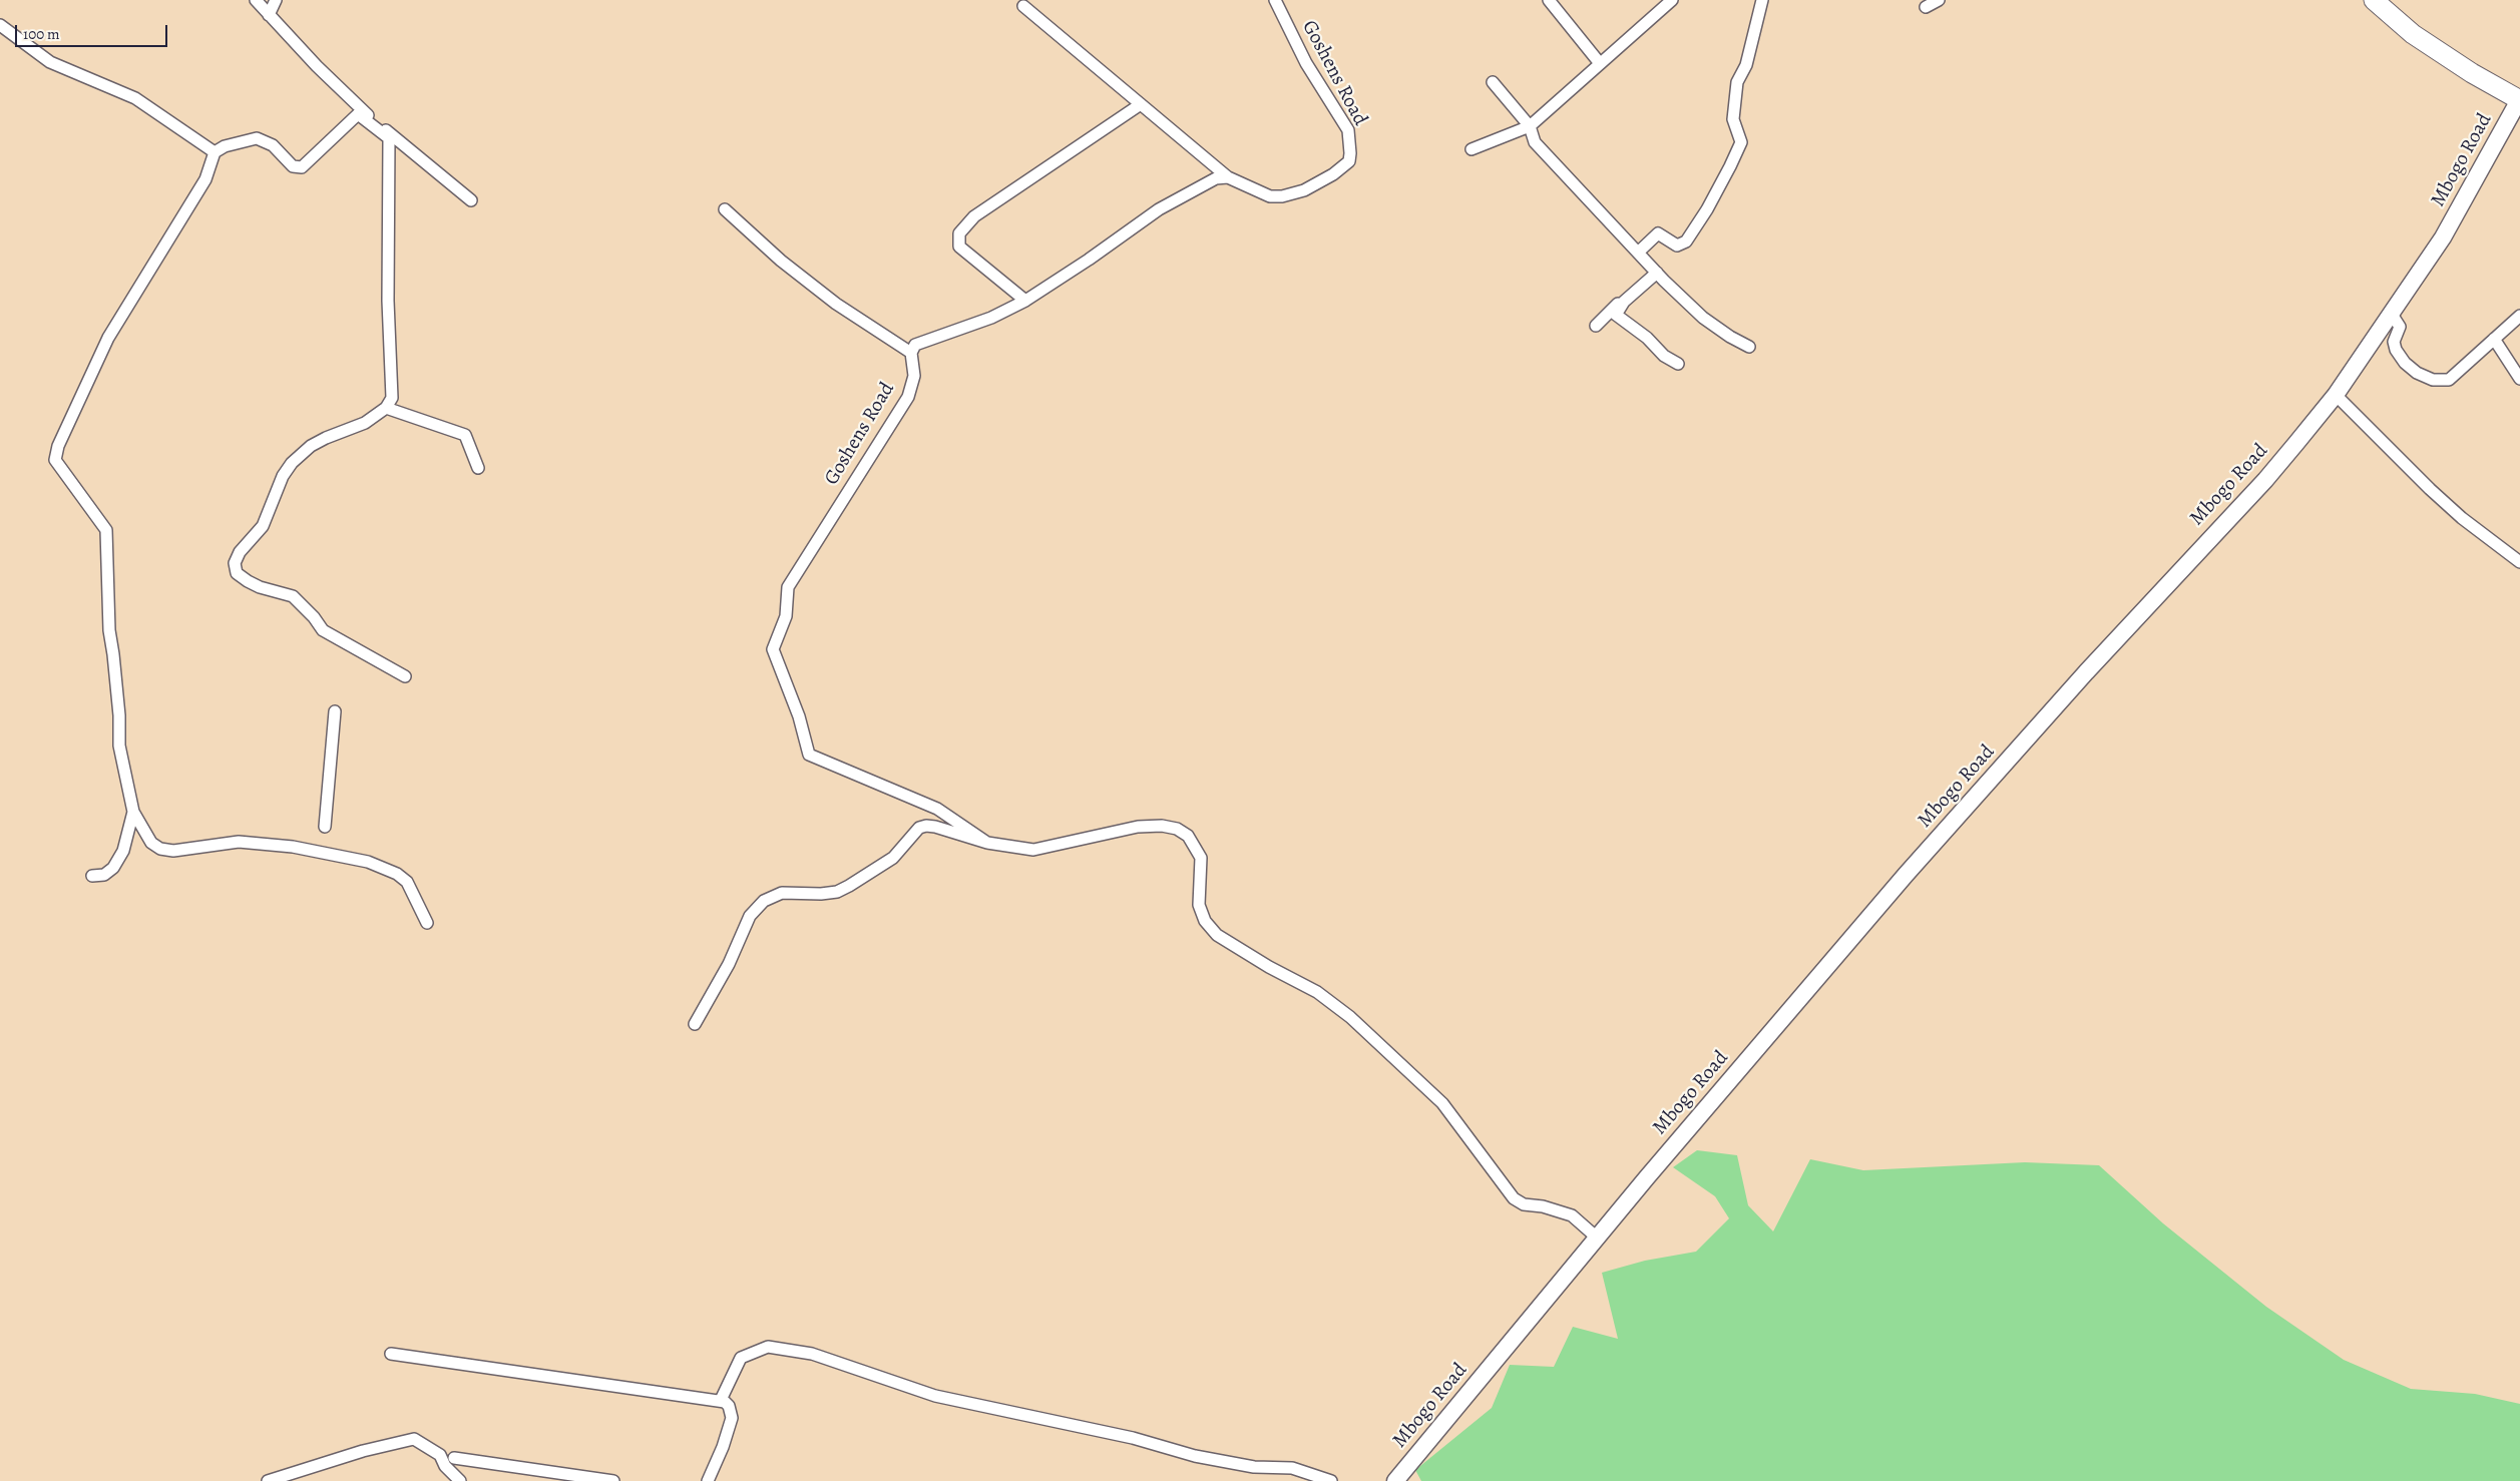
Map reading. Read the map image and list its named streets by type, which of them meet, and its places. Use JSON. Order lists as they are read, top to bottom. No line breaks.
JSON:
{"streets":{"main road":["Mbogo Road"],"street":["Goshens Road"]},"scale_bar":"100 m"}
